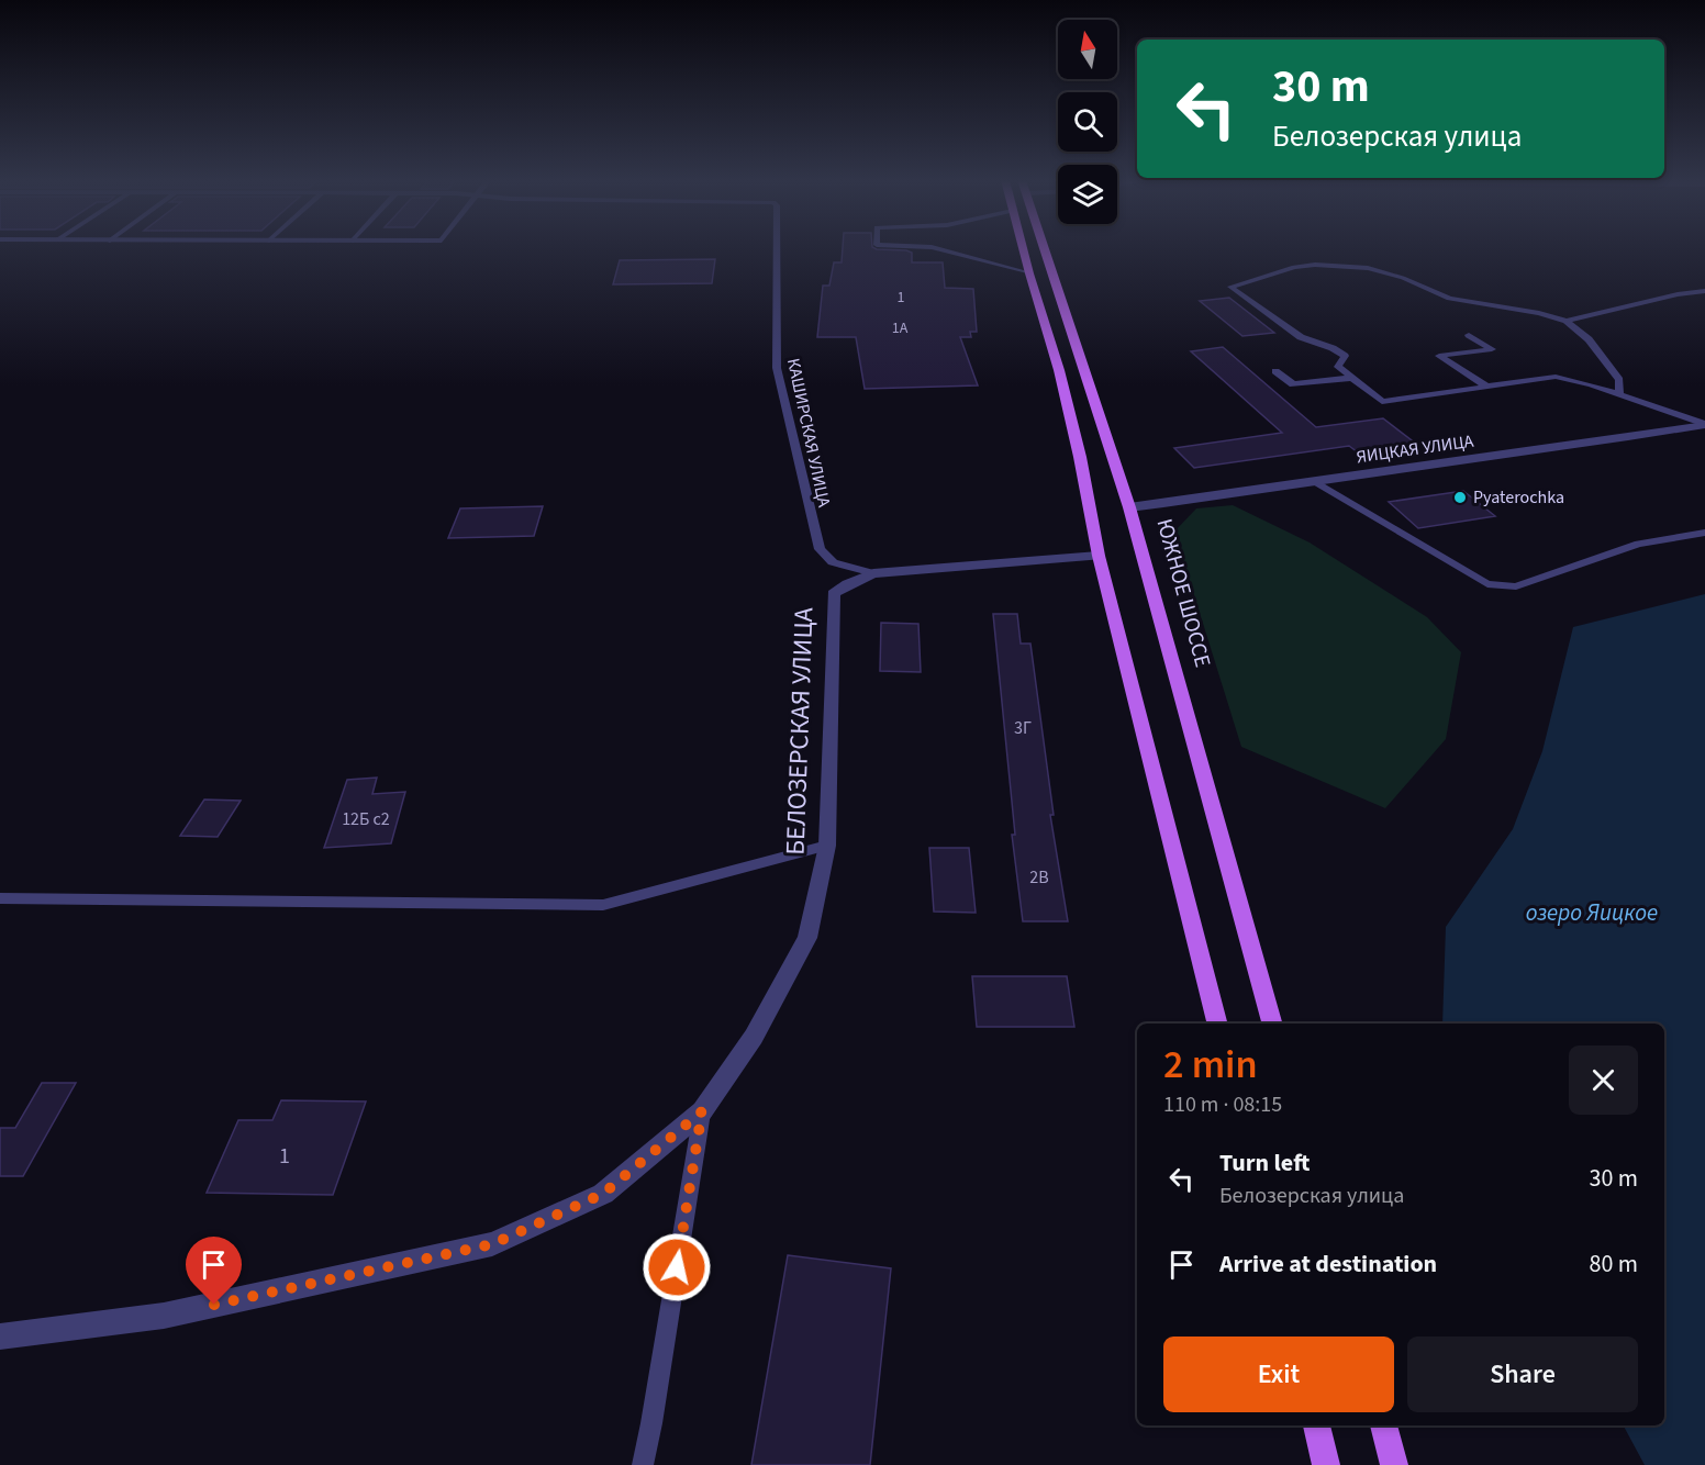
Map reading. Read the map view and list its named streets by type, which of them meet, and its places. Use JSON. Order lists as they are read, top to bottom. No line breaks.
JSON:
{"streets":{"main road":["ЮЖНОЕ ШОССЕ"],"street":["ЯИЦКАЯ УЛИЦА","БЕЛОЗЕРСКАЯ УЛИЦА"],"lane":["КАШИРСКАЯ УЛИЦА"]},"crossings":[["КАШИРСКАЯ УЛИЦА","БЕЛОЗЕРСКАЯ УЛИЦА"],["ЯИЦКАЯ УЛИЦА","ЮЖНОЕ ШОССЕ"]],"water":["озеро Яицкое"],"places":["Pyaterochka"],"house_numbers":["1","1А","3Г","12Б с2","2В","1"],"north":"top","page":{"turn":["30 m","Белозерская улица"],"heading":["2 min","110 m · 08:15"],"list":[{"name":"Turn left","note":"Белозерская улица","value":"30 m"},{"name":"Arrive at destination","value":"80 m"}],"buttons":["Exit","Share"]}}
